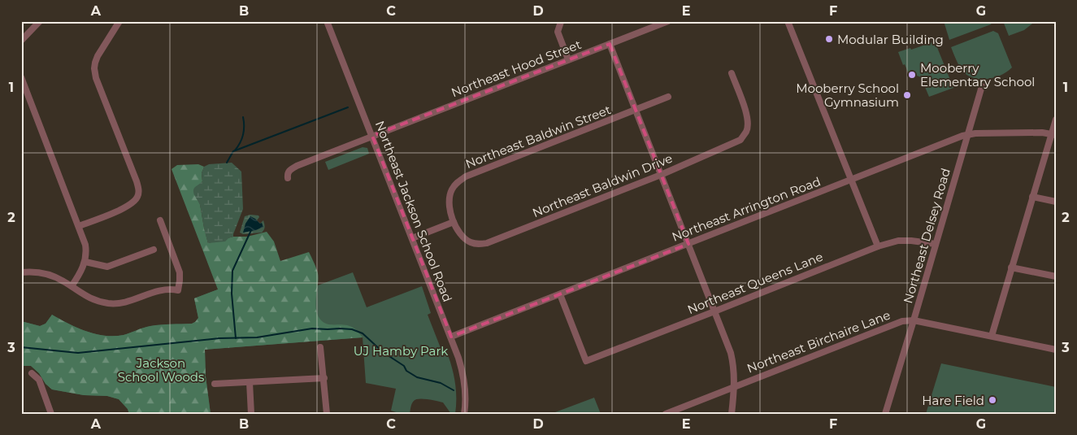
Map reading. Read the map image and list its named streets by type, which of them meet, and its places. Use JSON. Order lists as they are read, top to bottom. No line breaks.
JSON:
{"streets":{"street":["Northeast Hood Street","Northeast Baldwin Street","Northeast Baldwin Drive","Northeast Arrington Road","Northeast Jackson School Road","Northeast Delsey Road","Northeast Queens Lane","Northeast Birchaire Lane"]},"crossings":[["Northeast Hood Street","Northeast Jackson School Road"],["Northeast Baldwin Street","Northeast Baldwin Drive"],["Northeast Arrington Road","Northeast Jackson School Road"],["Northeast Arrington Road","Northeast Delsey Road"],["Northeast Arrington Road","Northeast Queens Lane"],["Northeast Delsey Road","Northeast Queens Lane"],["Northeast Delsey Road","Northeast Birchaire Lane"]],"parks":["UJ Hamby Park","Jackson School Woods"],"places":["Modular Building","Mooberry Elementary School","Mooberry School Gymnasium","Hare Field"],"grid":{"columns":["A","B","C","D","E","F","G"],"rows":["1","2","3"]}}
